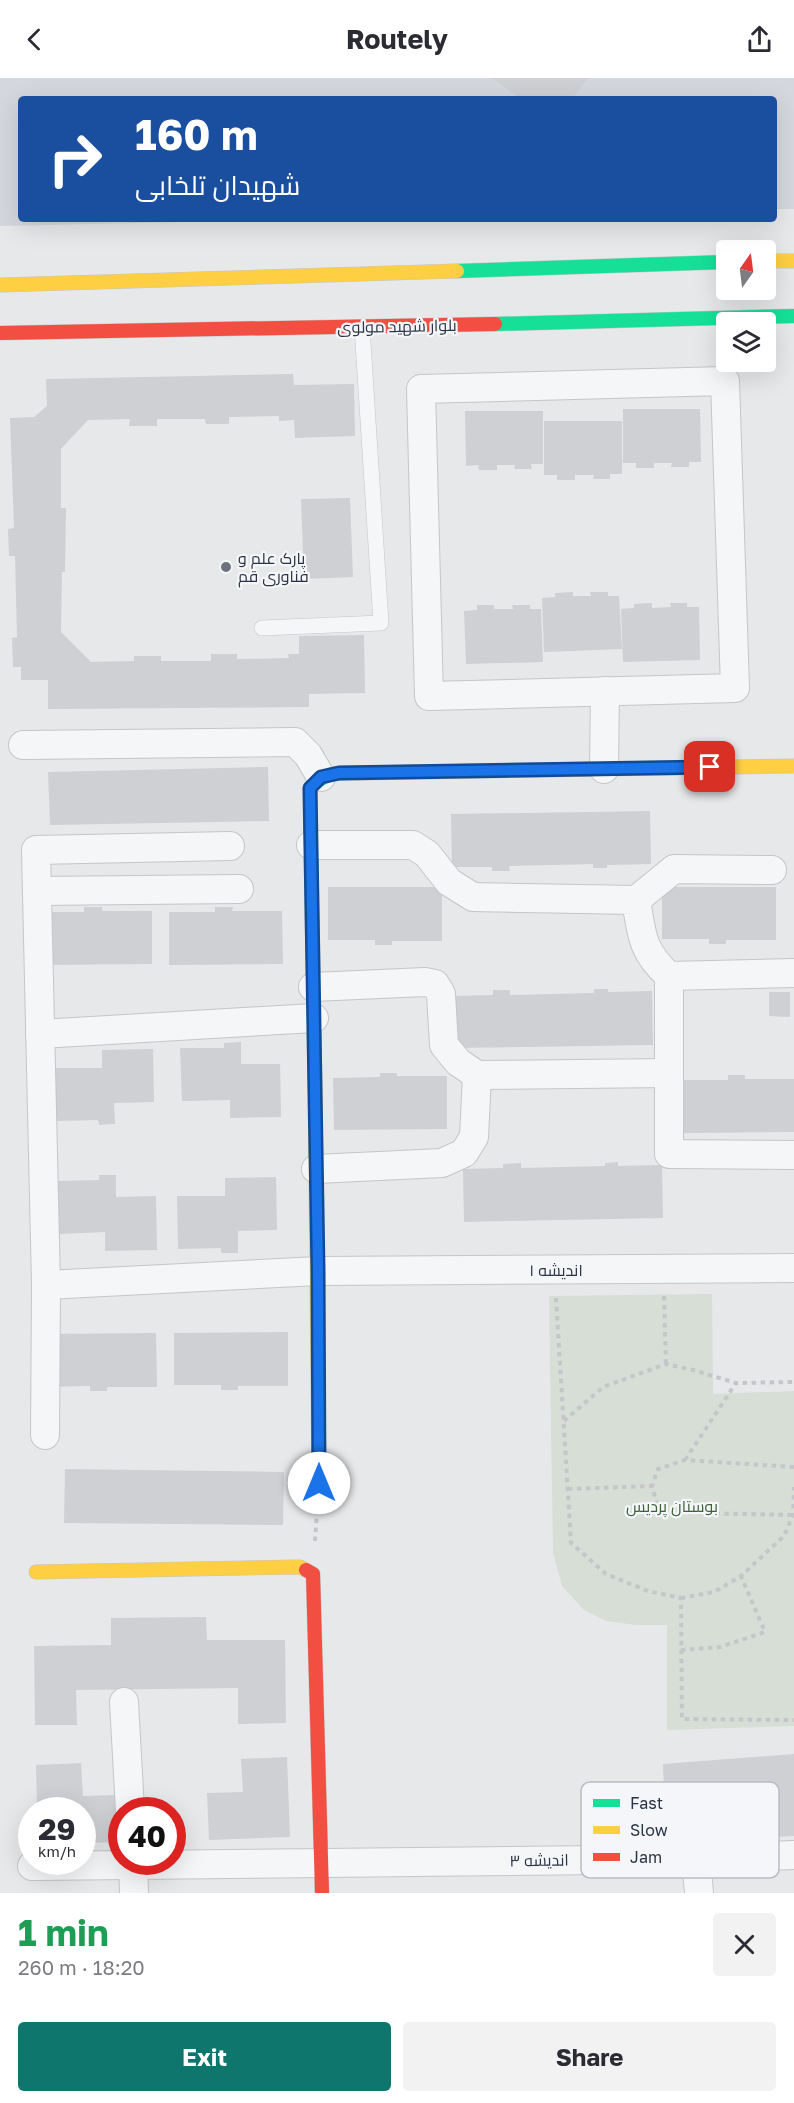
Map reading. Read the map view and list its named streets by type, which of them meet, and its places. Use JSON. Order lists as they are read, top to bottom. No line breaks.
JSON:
{"streets":{"street":["بلوار شهید مولوی","اندیشه ۱","اندیشه ۳"]},"parks":["بوستان پردیس"],"places":["پارک علم و فناوری قم"],"legend":["Fast","Slow","Jam"],"north":"top","page":{"header":"Routely","turn":["160 m","شهیدان تلخابی"],"speed":"29 km/h","limit":"40","heading":["1 min","260 m · 18:20"],"buttons":["Exit","Share"]}}
